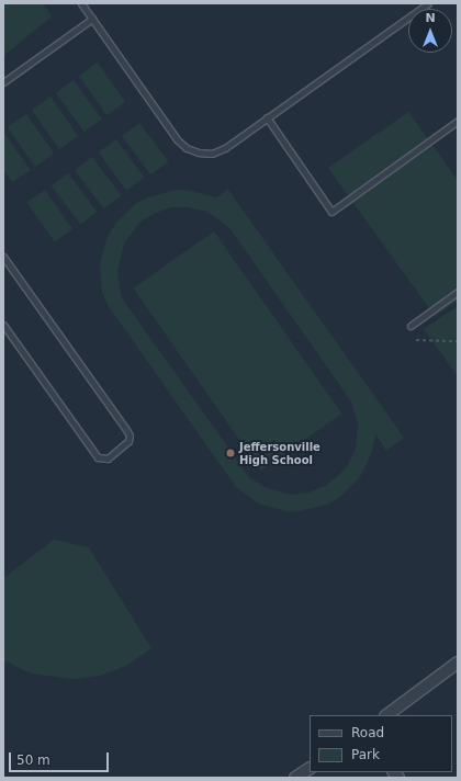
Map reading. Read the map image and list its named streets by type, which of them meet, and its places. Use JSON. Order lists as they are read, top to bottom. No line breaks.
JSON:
{"places":["Jeffersonville High School"],"legend":["Road","Park"],"scale_bar":"50 m","north":"top"}
